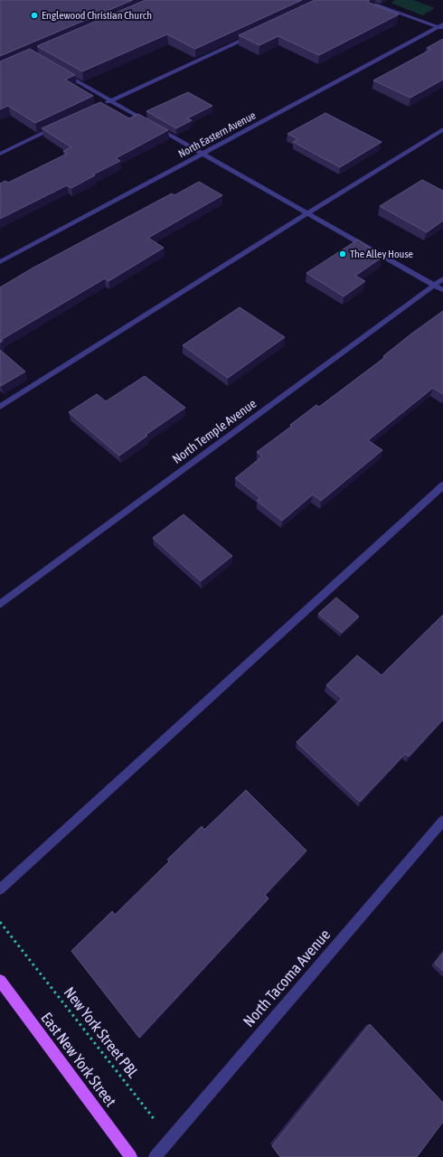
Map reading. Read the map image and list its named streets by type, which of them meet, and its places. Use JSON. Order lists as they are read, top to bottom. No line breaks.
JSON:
{"streets":{"main road":["East New York Street"],"street":["North Eastern Avenue","North Temple Avenue","North Tacoma Avenue"],"path":["New York Street PBL"]},"crossings":[["North Tacoma Avenue","New York Street PBL"]],"places":["Englewood Christian Church","The Alley House"]}
